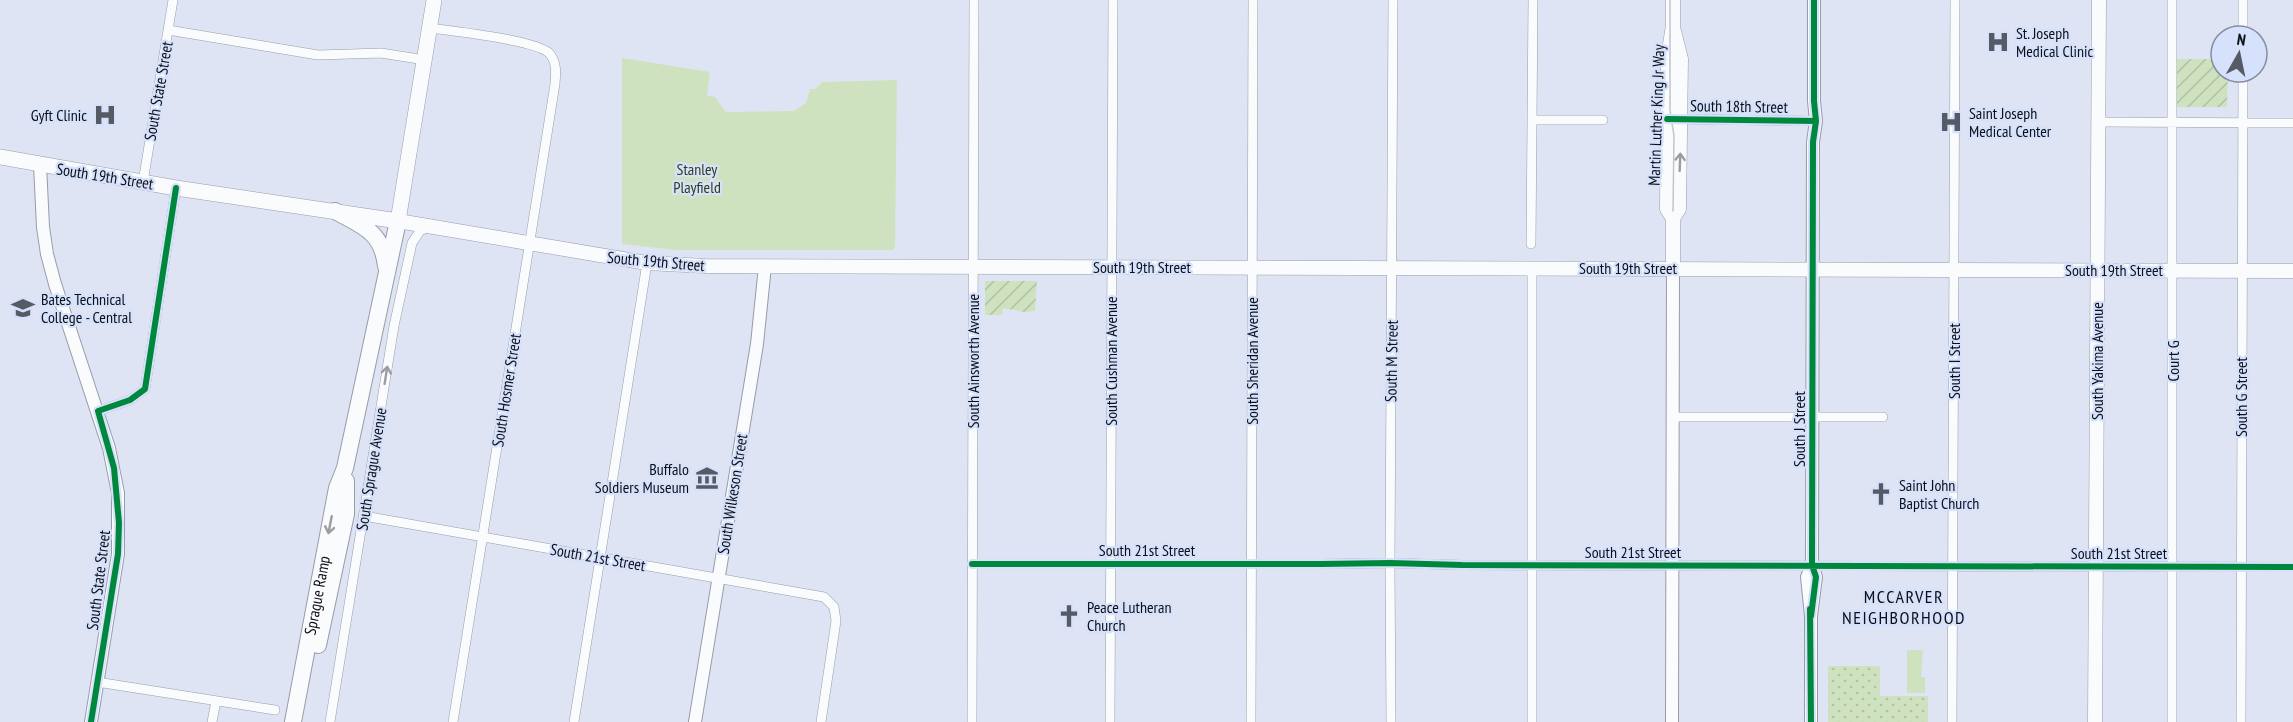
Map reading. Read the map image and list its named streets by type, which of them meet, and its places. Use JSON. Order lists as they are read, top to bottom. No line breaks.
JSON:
{"streets":{"highway":["Sprague Ramp"],"main road":["Martin Luther King Jr Way","South 19th Street","South Yakima Avenue"],"street":["South State Street","South 18th Street","South Ainsworth Avenue","South Cushman Avenue","South Sheridan Avenue","South M Street","South I Street","Court G","South Hosmer Street","South G Street","South J Street","South Sprague Avenue","South Wilkeson Street","South 21st Street"]},"crossings":[["South State Street","South 19th Street"],["South 18th Street","Martin Luther King Jr Way"],["Martin Luther King Jr Way","South 19th Street"],["Martin Luther King Jr Way","South 21st Street"],["South 19th Street","South Ainsworth Avenue"],["South 19th Street","South Cushman Avenue"],["South 19th Street","South Sheridan Avenue"],["South 19th Street","South M Street"],["South 19th Street","South I Street"],["South 19th Street","South Yakima Avenue"],["South 19th Street","Court G"],["South 19th Street","South Hosmer Street"],["South 19th Street","South G Street"],["South 19th Street","South J Street"],["South 19th Street","South Sprague Avenue"],["South 19th Street","South Wilkeson Street"],["South 19th Street","Sprague Ramp"],["South Ainsworth Avenue","South 21st Street"],["South Cushman Avenue","South 21st Street"],["South Sheridan Avenue","South 21st Street"],["South M Street","South 21st Street"],["South I Street","South 21st Street"],["South Yakima Avenue","South 21st Street"],["Court G","South 21st Street"],["South Hosmer Street","South 21st Street"],["South G Street","South 21st Street"],["South J Street","South 21st Street"],["South Sprague Avenue","South 21st Street"],["South Wilkeson Street","South 21st Street"]],"one_way":["South Sprague Avenue"],"districts":["MCCARVER NEIGHBORHOOD"],"parks":["Stanley Playfield"],"places":{"hospital":["St. Joseph Medical Clinic","Gyft Clinic","Saint Joseph Medical Center"],"school or university":["Bates Technical College - Central"],"museum":["Buffalo Soldiers Museum"],"church":["Saint John Baptist Church","Peace Lutheran Church"]},"north":"top"}
